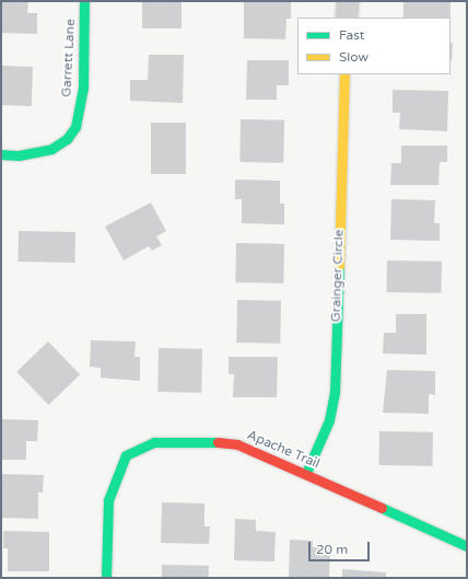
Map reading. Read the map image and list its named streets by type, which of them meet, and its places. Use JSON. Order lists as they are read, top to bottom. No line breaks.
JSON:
{"streets":{"street":["Garrett Lane","Grainger Circle","Apache Trail"]},"crossings":[["Grainger Circle","Apache Trail"]],"legend":["Fast","Slow"],"scale_bar":"20 m"}
